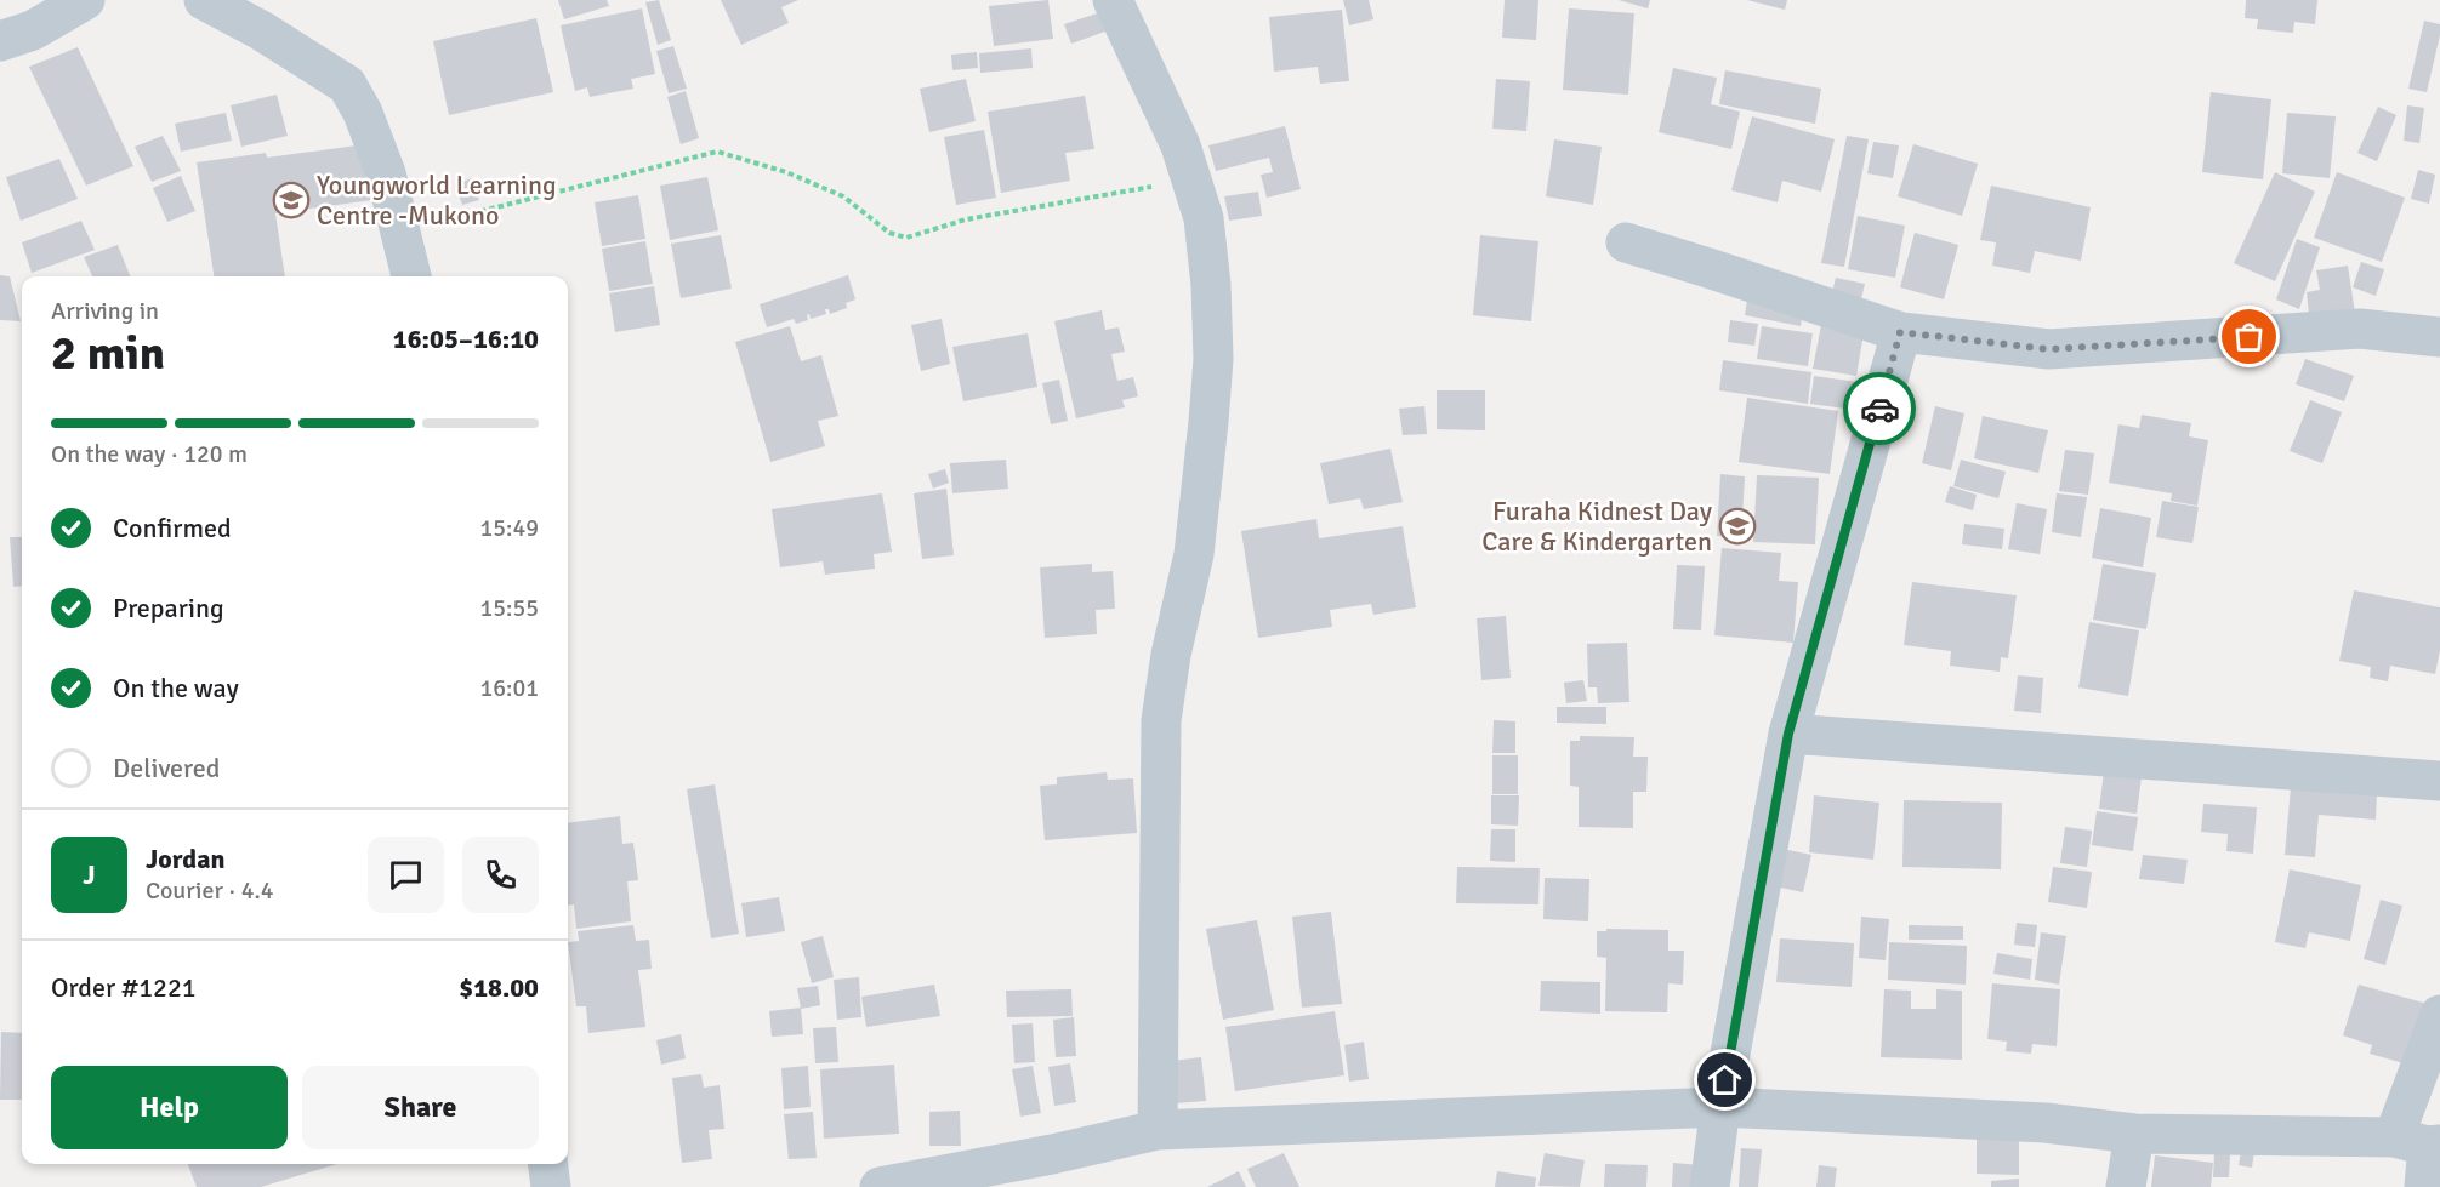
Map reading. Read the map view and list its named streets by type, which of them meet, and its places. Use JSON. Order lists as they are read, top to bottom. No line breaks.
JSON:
{"places":{"school or university":["Youngworld Learning Centre -Mukono","Furaha Kidnest Day Care & Kindergarten"]},"page":{"heading":["2 min","Arriving in","16:05–16:10"],"panel":["Jordan","Courier · 4.4","Order #1221","$18.00"],"bar":"On the way · 120 m","list":[["Confirmed","15:49"],["Preparing","15:55"],["On the way","16:01"],"Delivered"],"round":"J","buttons":["Help","Share"]}}
